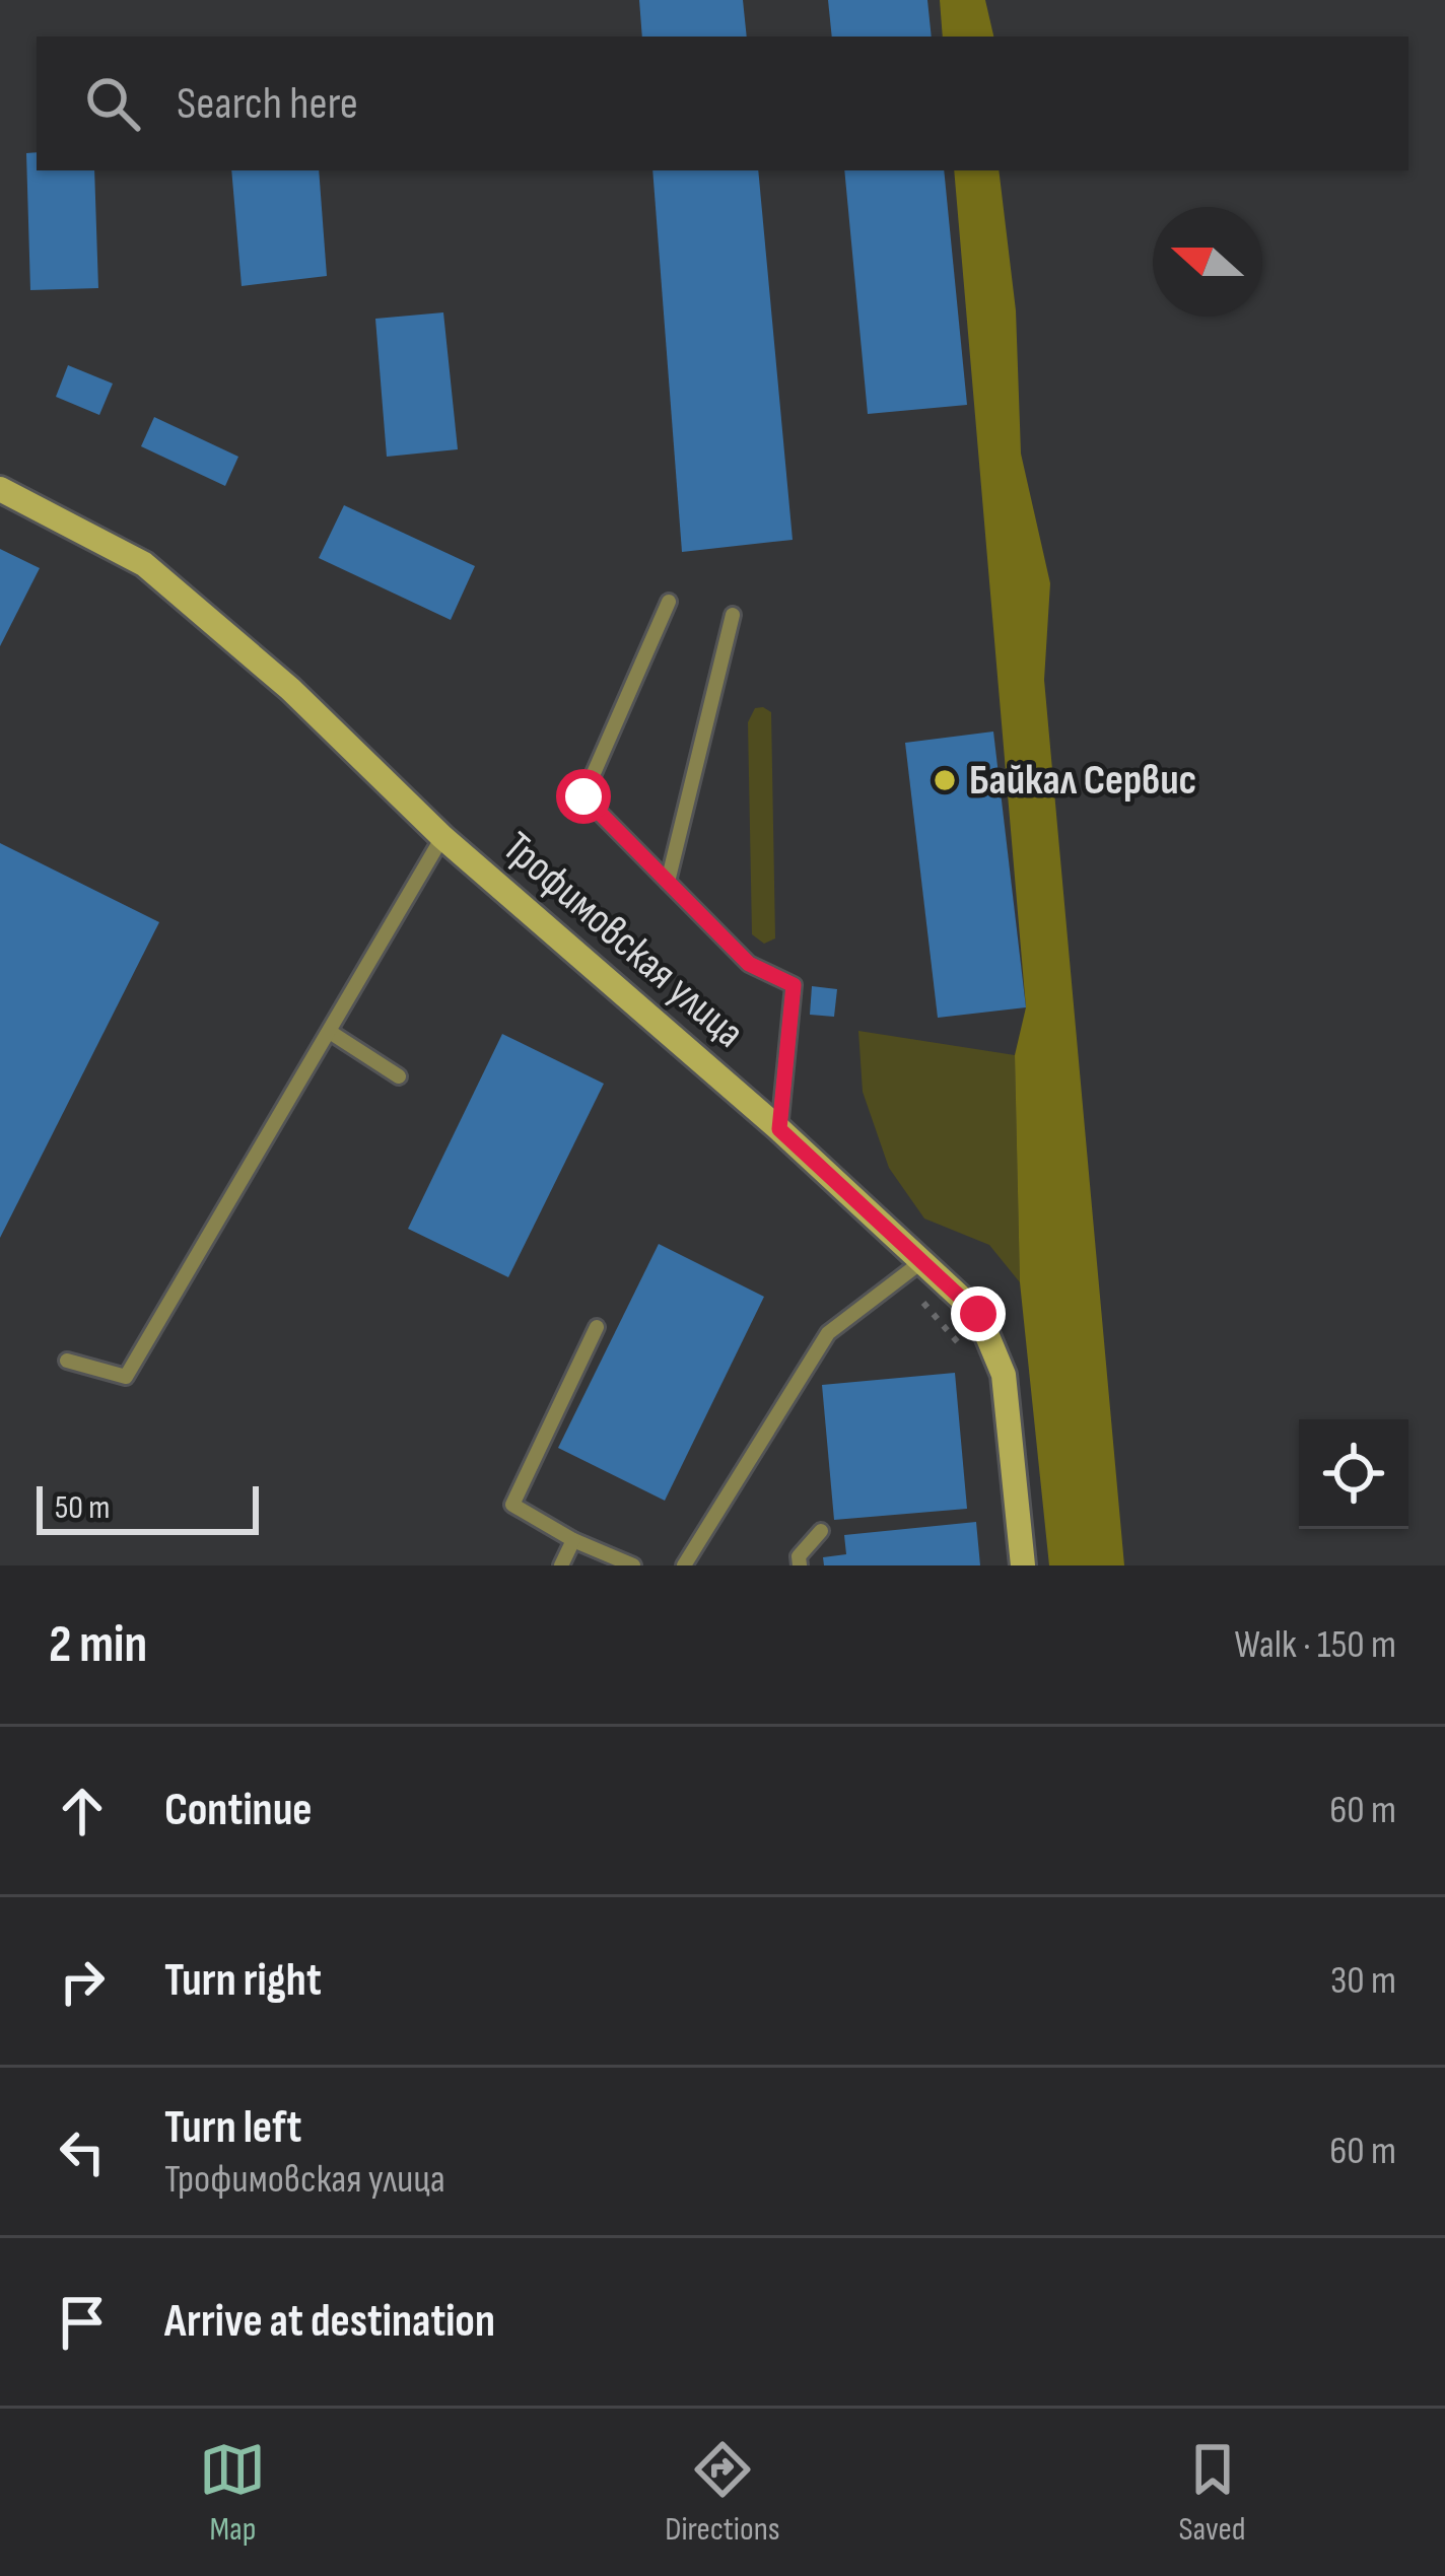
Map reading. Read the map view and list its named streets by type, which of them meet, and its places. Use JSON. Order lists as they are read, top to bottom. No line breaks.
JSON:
{"streets":{"street":["Трофимовская улица"]},"places":["Байкал Сервис"],"scale_bar":"50 m","north":"left","page":{"search":"Search here","scale":"50 m","heading":["2 min","Walk · 150 m"],"list":[["Continue","60 m"],["Turn right","30 m"],["Turn left","Трофимовская улица","60 m"],"Arrive at destination"],"nav":["Map","Directions","Saved"]}}
